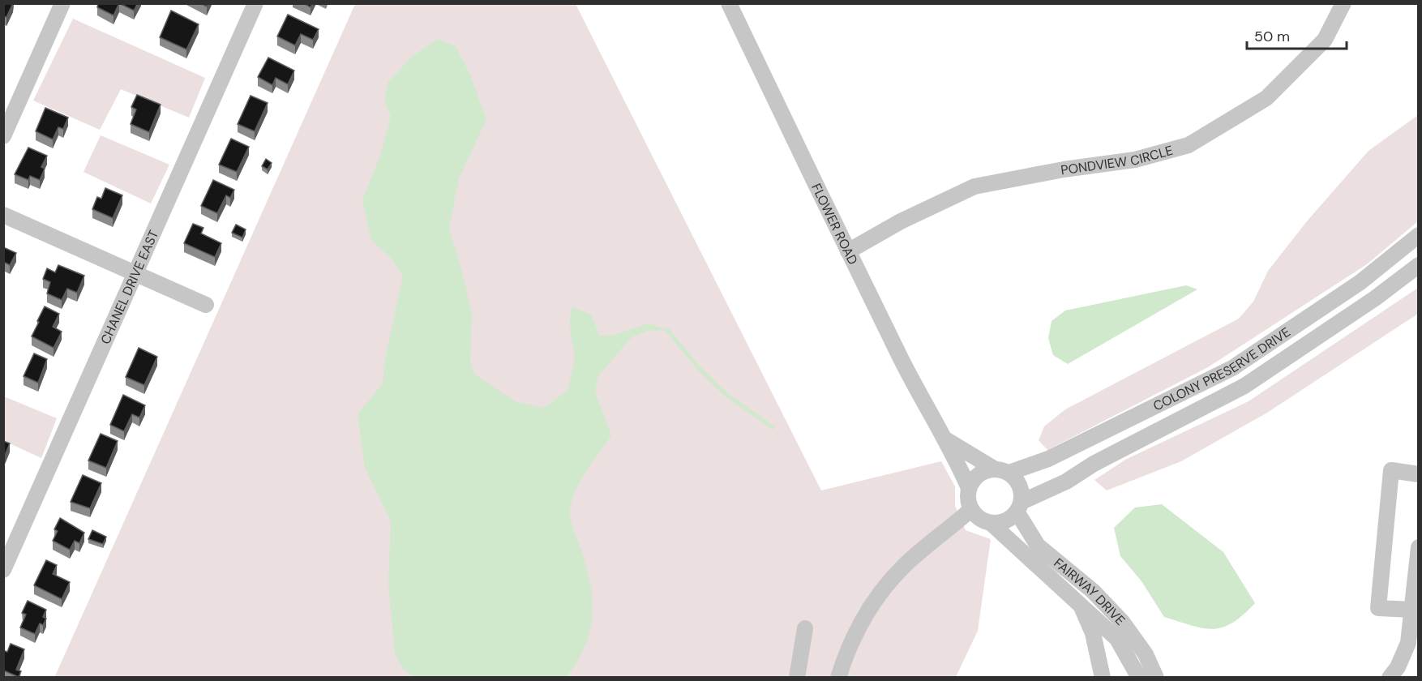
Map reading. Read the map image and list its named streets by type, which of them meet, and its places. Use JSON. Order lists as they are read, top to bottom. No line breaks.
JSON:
{"streets":{"street":["PONDVIEW CIRCLE","FLOWER ROAD","CHANEL DRIVE EAST","COLONY PRESERVE DRIVE","FAIRWAY DRIVE"]},"crossings":[["PONDVIEW CIRCLE","FLOWER ROAD"],["FLOWER ROAD","COLONY PRESERVE DRIVE"],["FLOWER ROAD","FAIRWAY DRIVE"],["COLONY PRESERVE DRIVE","FAIRWAY DRIVE"]],"scale_bar":"50 m"}
